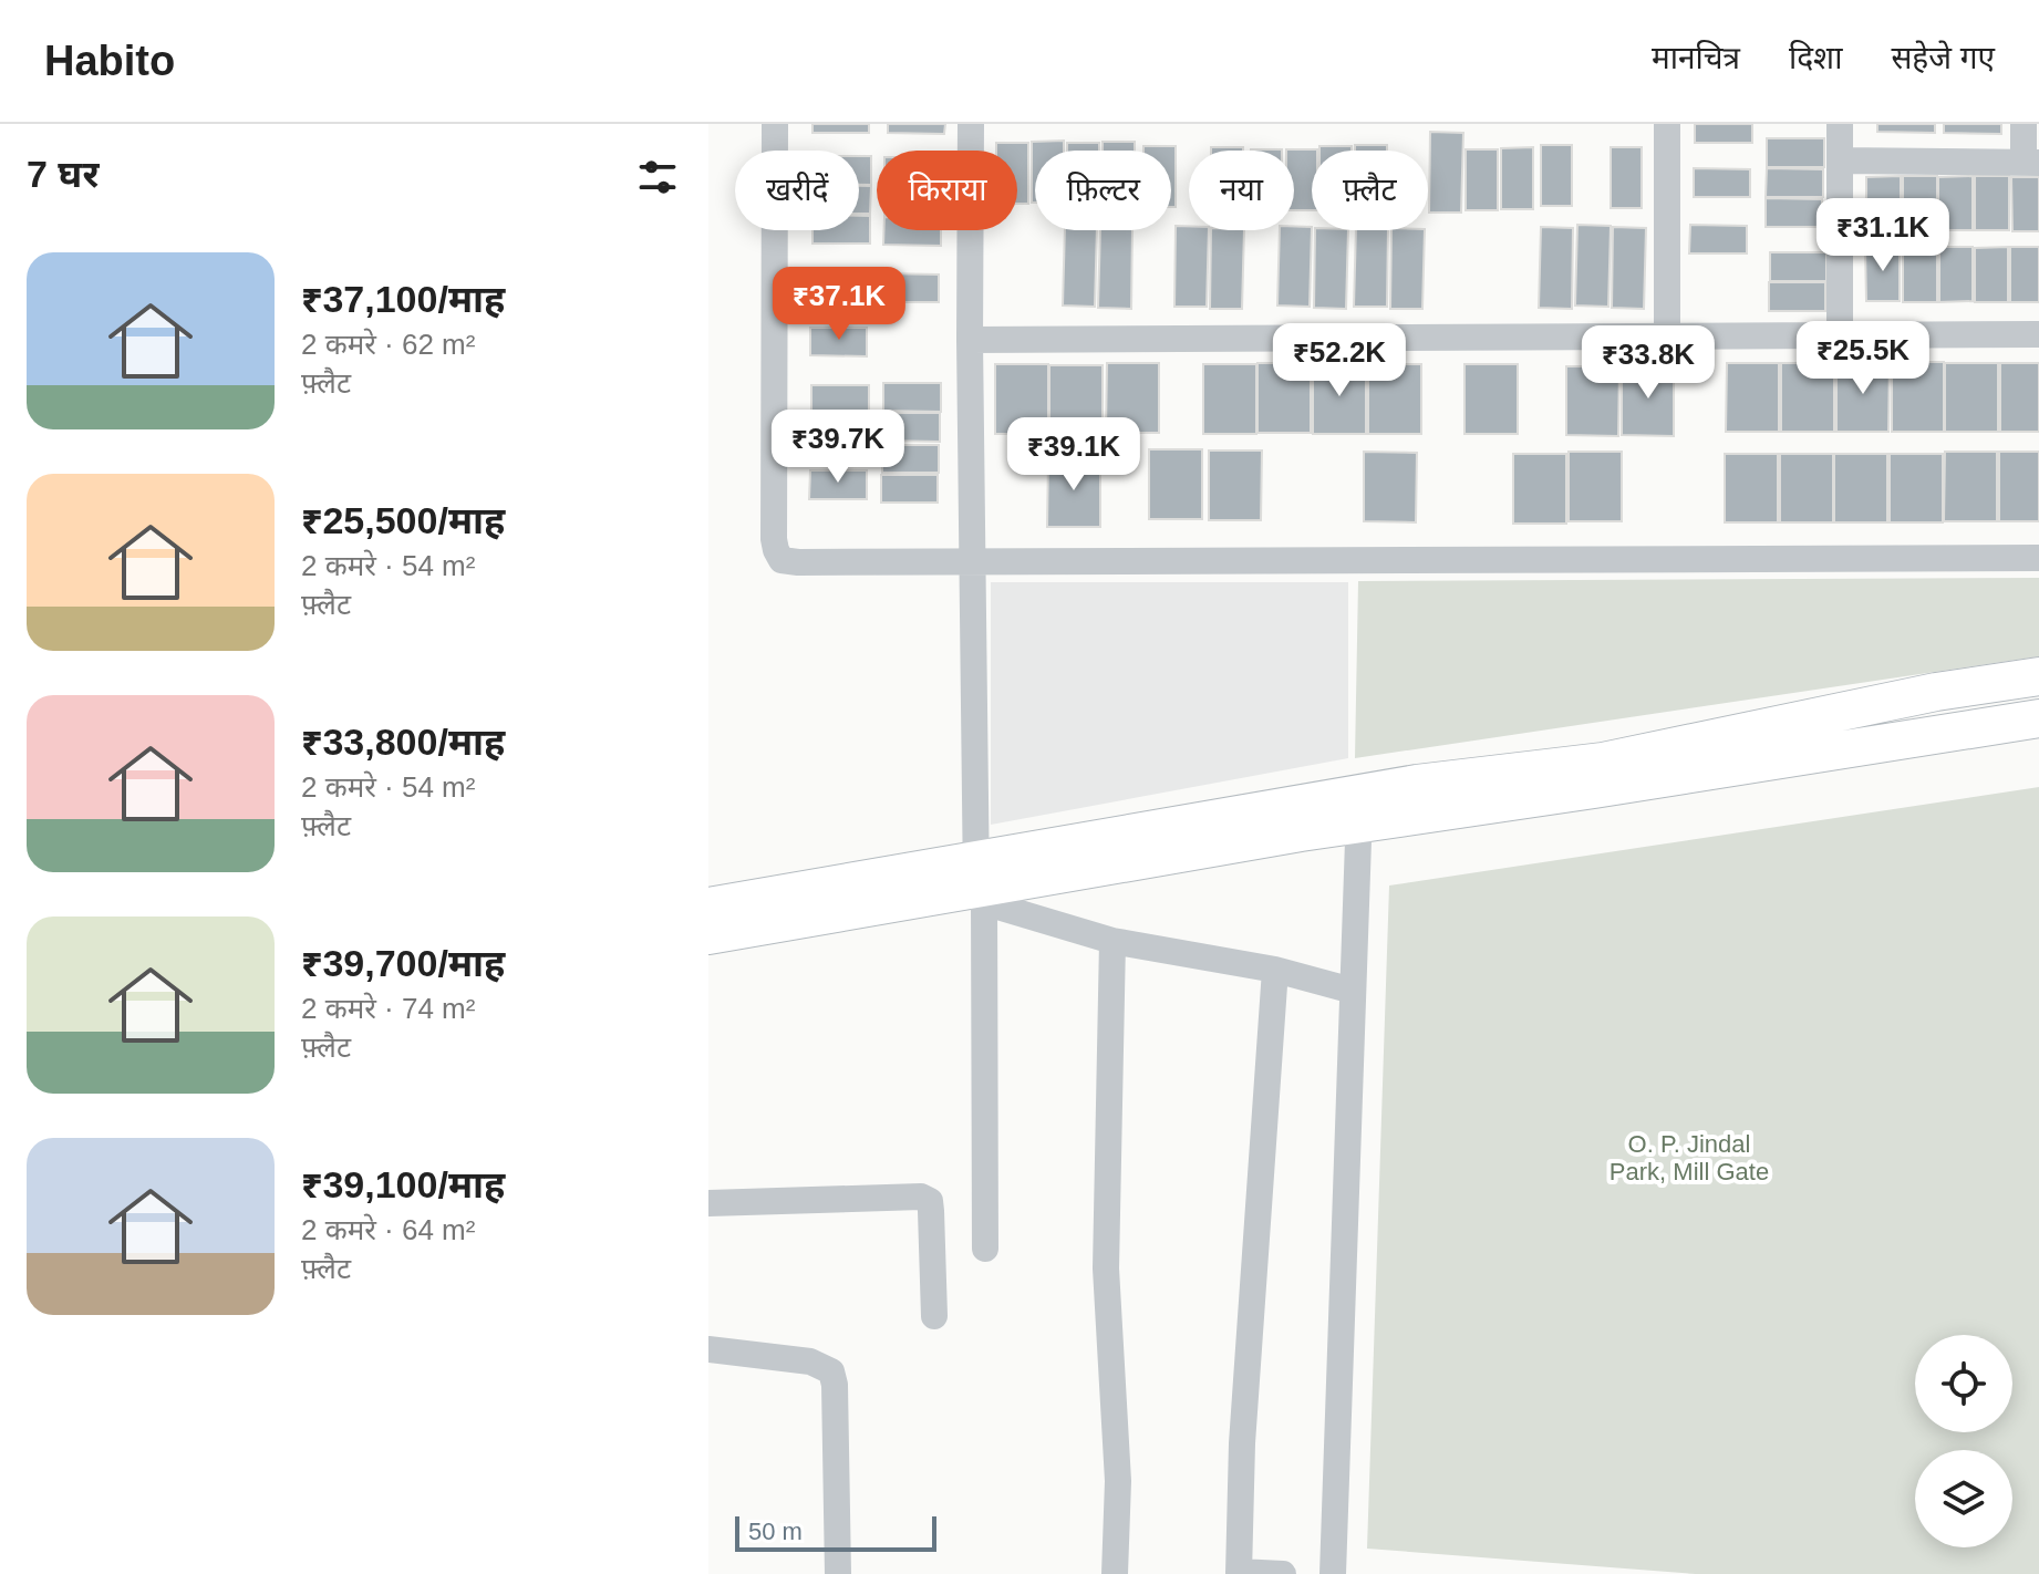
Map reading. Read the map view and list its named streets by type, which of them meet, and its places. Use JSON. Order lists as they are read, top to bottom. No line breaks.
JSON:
{"parks":["O. P. Jindal Park, Mill Gate"],"scale_bar":"50 m","page":{"header":"Habito","nav":["मानचित्र","दिशा","सहेजे गए"],"heading":"7 घर","chip":["खरीदें","किराया","फ़िल्टर","नया","फ़्लैट"],"price":["₹31.1K","₹37.1K","₹25.5K","₹52.2K","₹33.8K","₹39.7K","₹39.1K"],"list":[{"name":"₹37,100/माह","note":"2 कमरे · 62 m² · फ़्लैट"},{"name":"₹25,500/माह","note":"2 कमरे · 54 m² · फ़्लैट"},{"name":"₹33,800/माह","note":"2 कमरे · 54 m² · फ़्लैट"},{"name":"₹39,700/माह","note":"2 कमरे · 74 m² · फ़्लैट"},{"name":"₹39,100/माह","note":"2 कमरे · 64 m² · फ़्लैट"}],"scale":"50 m"}}
